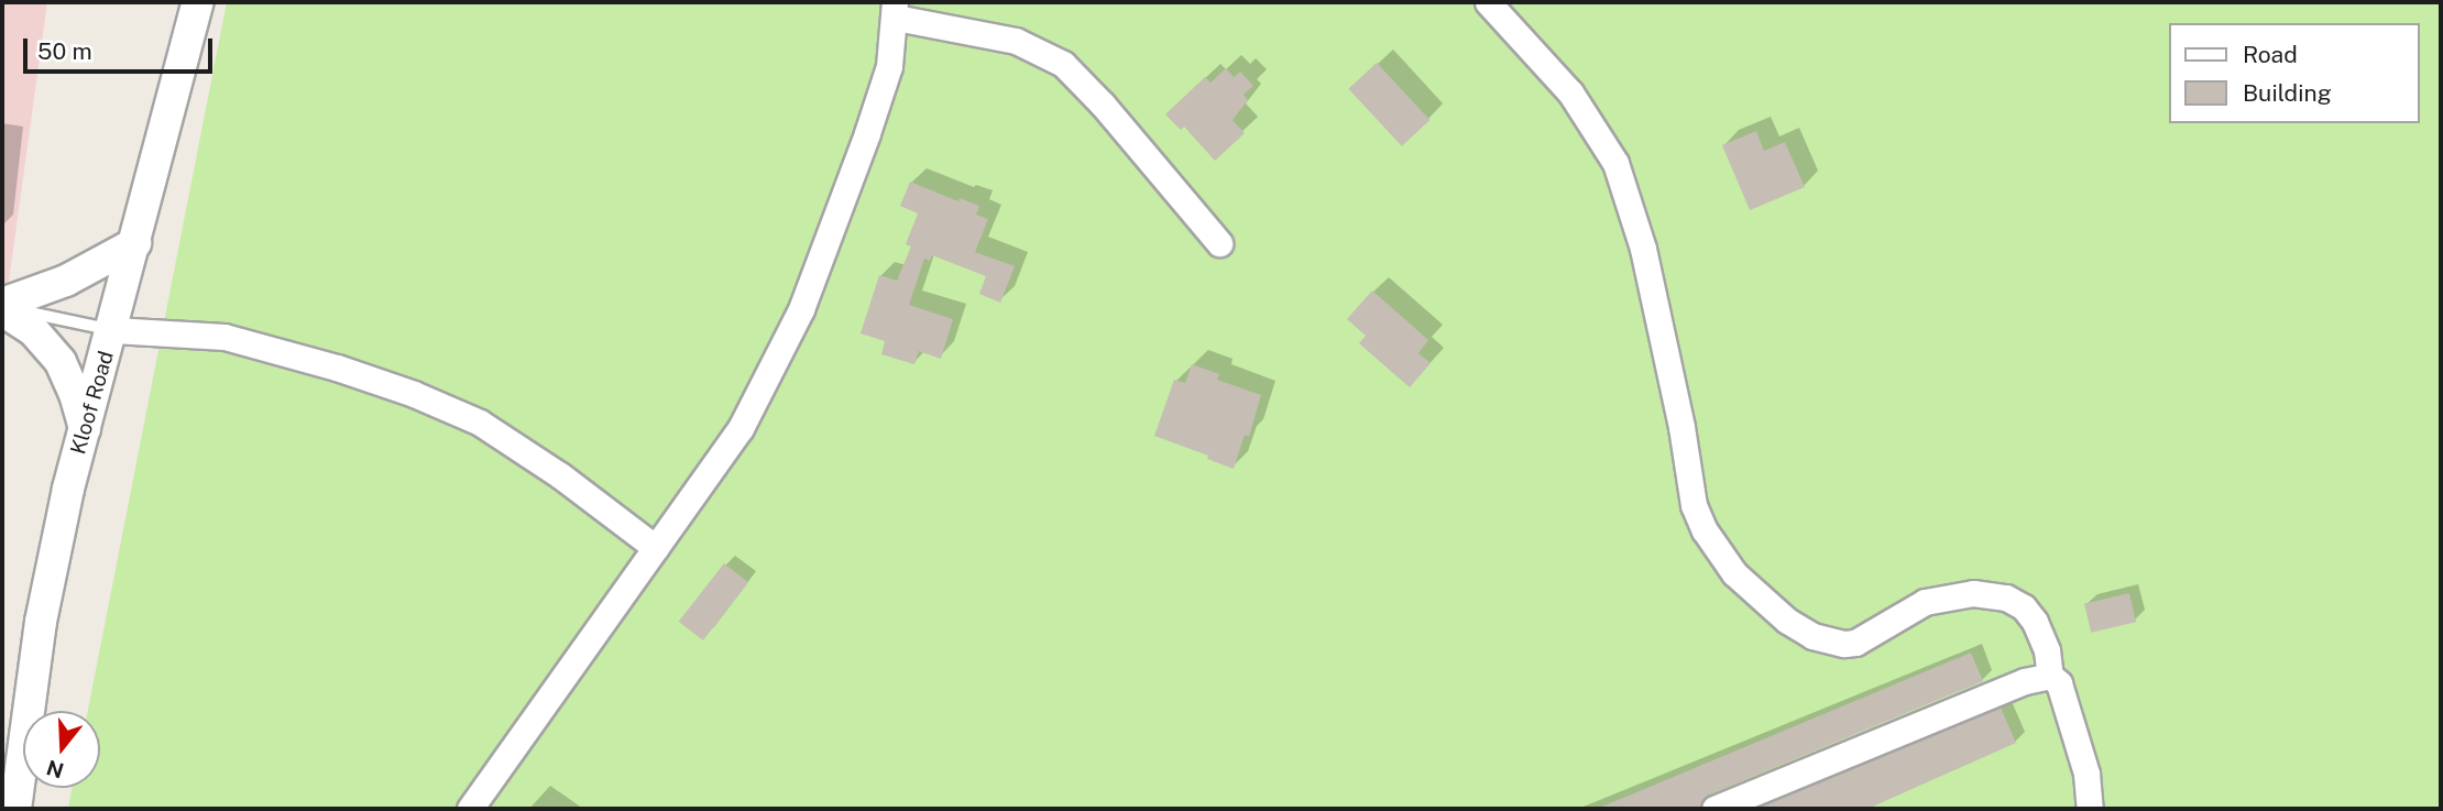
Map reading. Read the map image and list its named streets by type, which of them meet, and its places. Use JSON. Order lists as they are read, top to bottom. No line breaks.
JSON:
{"streets":{"street":["Kloof Road"]},"legend":["Road","Building"],"scale_bar":"50 m","north":"bottom"}
